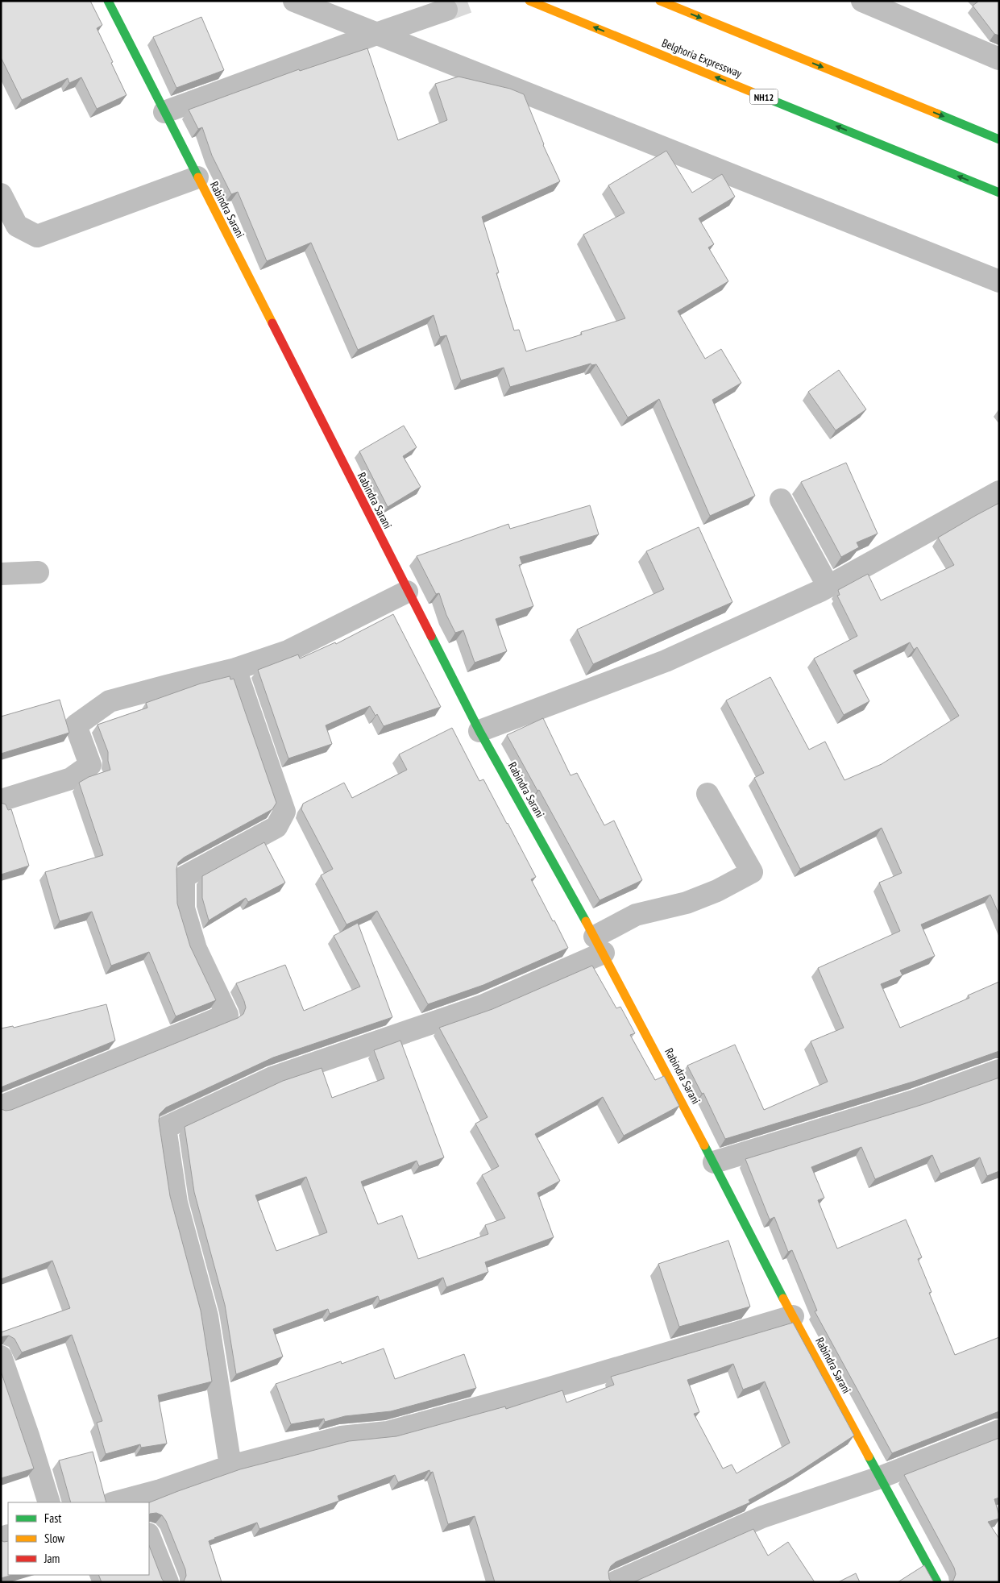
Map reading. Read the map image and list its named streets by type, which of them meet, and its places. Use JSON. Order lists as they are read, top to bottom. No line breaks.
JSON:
{"streets":{"main road":["Belghoria Expressway","NH12","Rabindra Sarani"]},"legend":["Fast","Slow","Jam"]}
